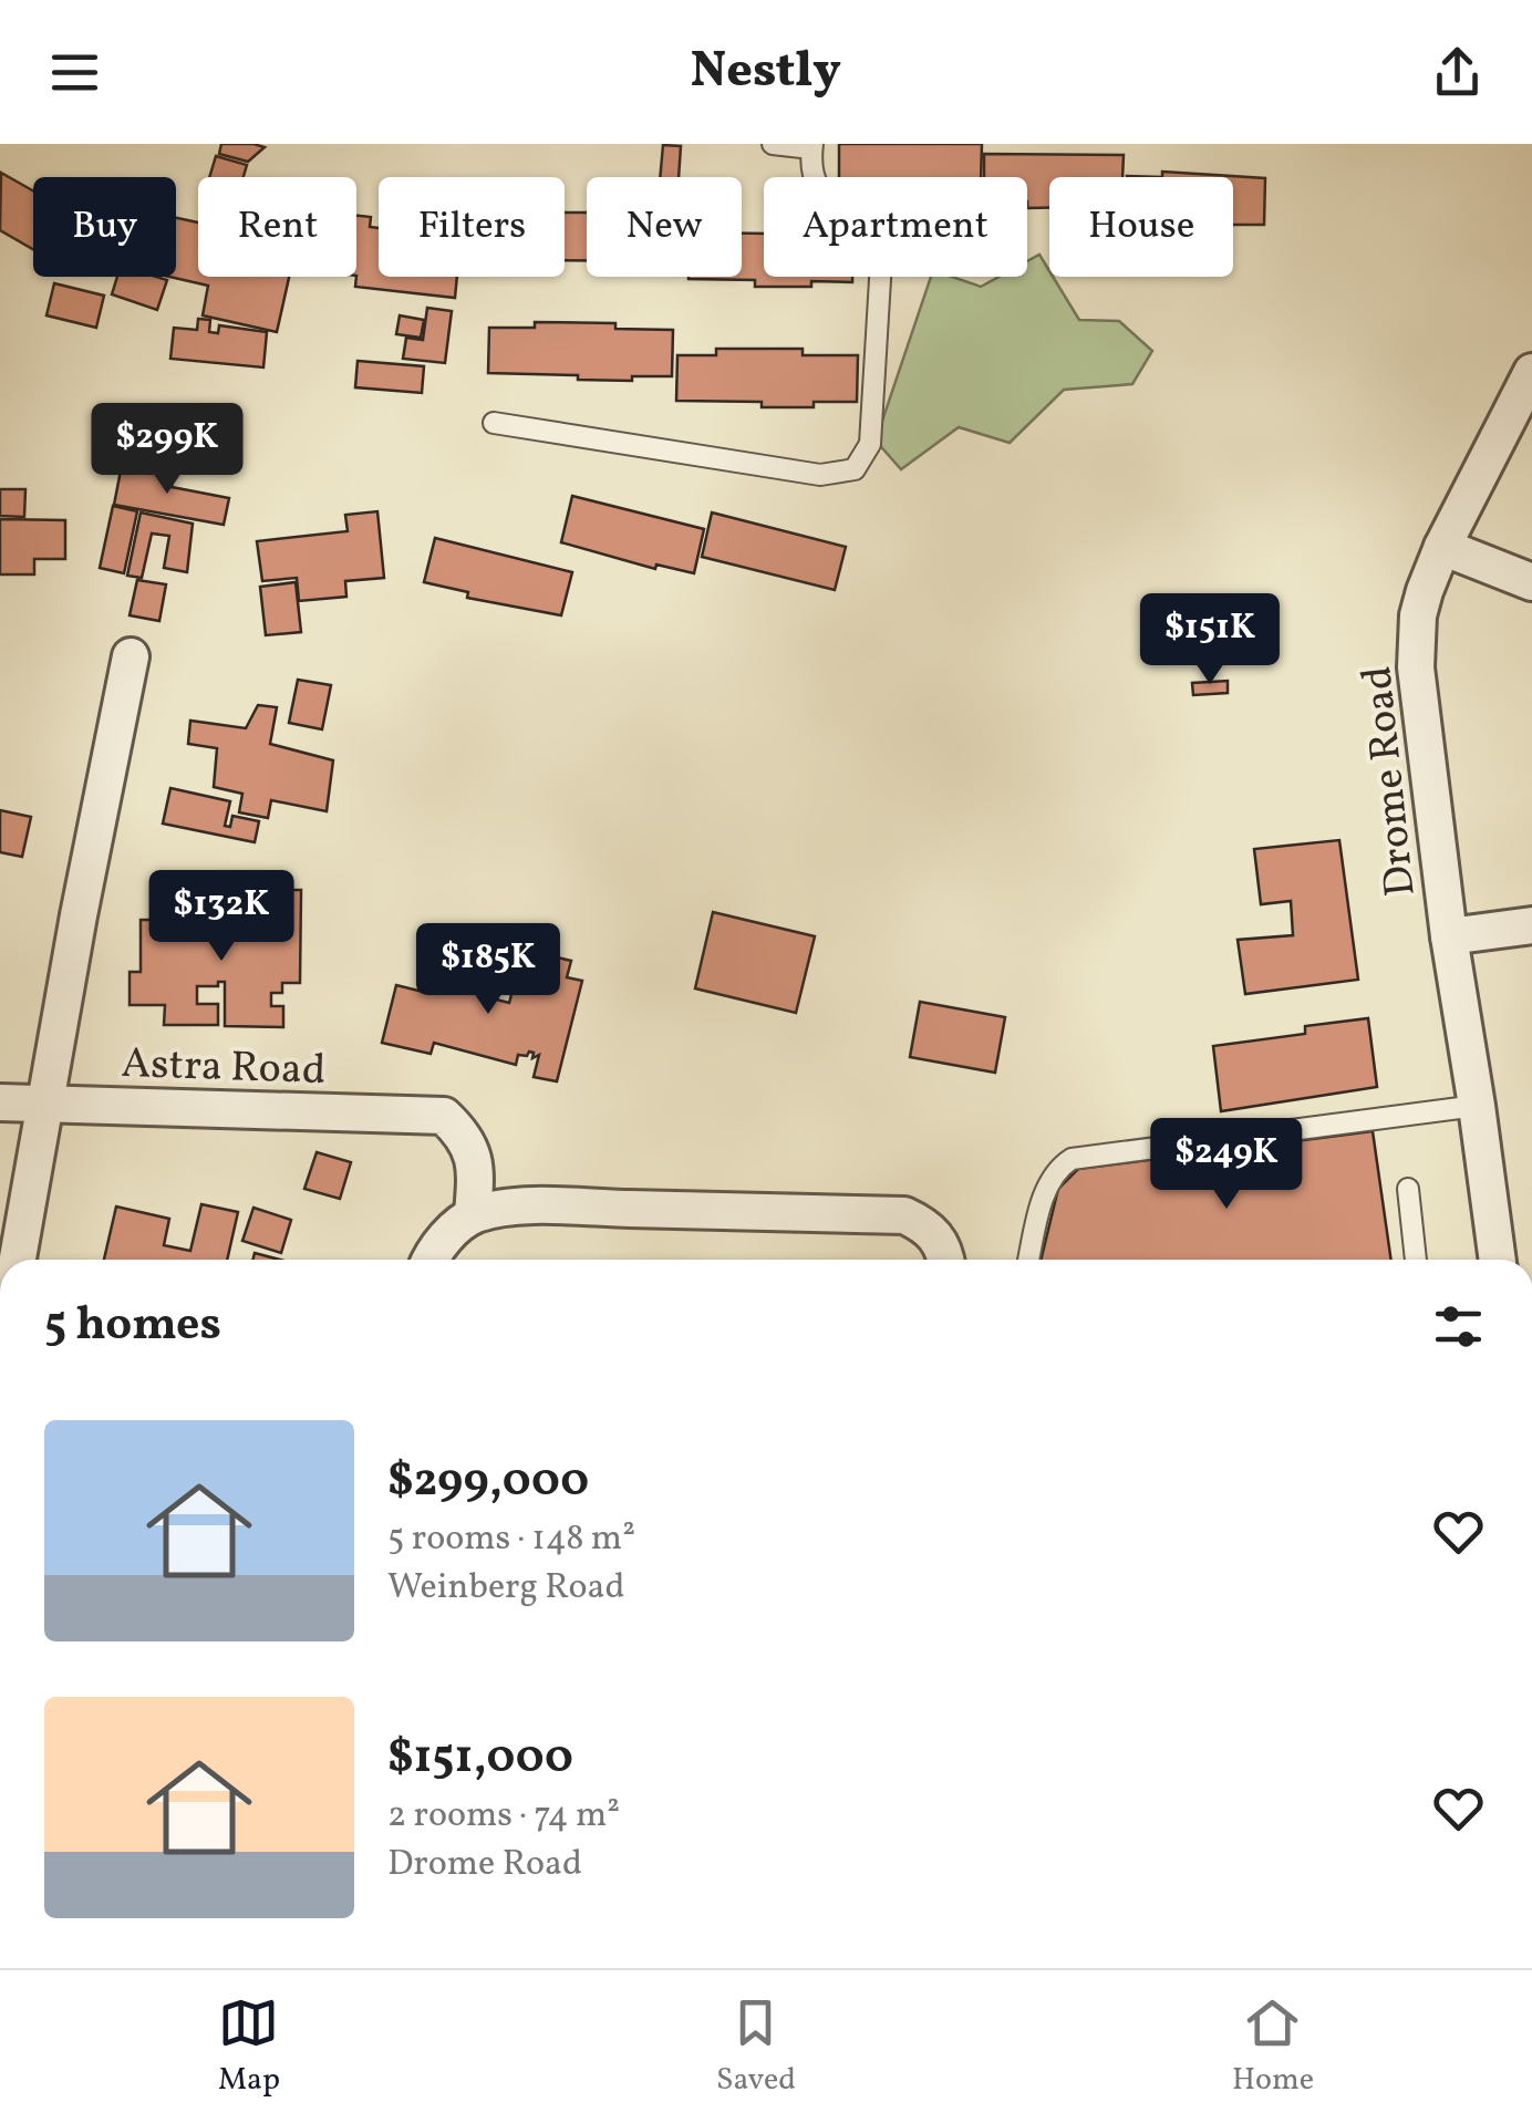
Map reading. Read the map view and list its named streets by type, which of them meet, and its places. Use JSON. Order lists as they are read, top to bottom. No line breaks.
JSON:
{"streets":{"street":["Drome Road","Astra Road"]},"page":{"header":"Nestly","chip":["Buy","Rent","Filters","New","Apartment","House"],"price":["$299K","$151K","$132K","$185K","$249K"],"heading":"5 homes","list":[{"name":"$299,000","note":"5 rooms · 148 m² · Weinberg Road"},{"name":"$151,000","note":"2 rooms · 74 m² · Drome Road"}],"tabs":["Map","Saved","Home"]}}
